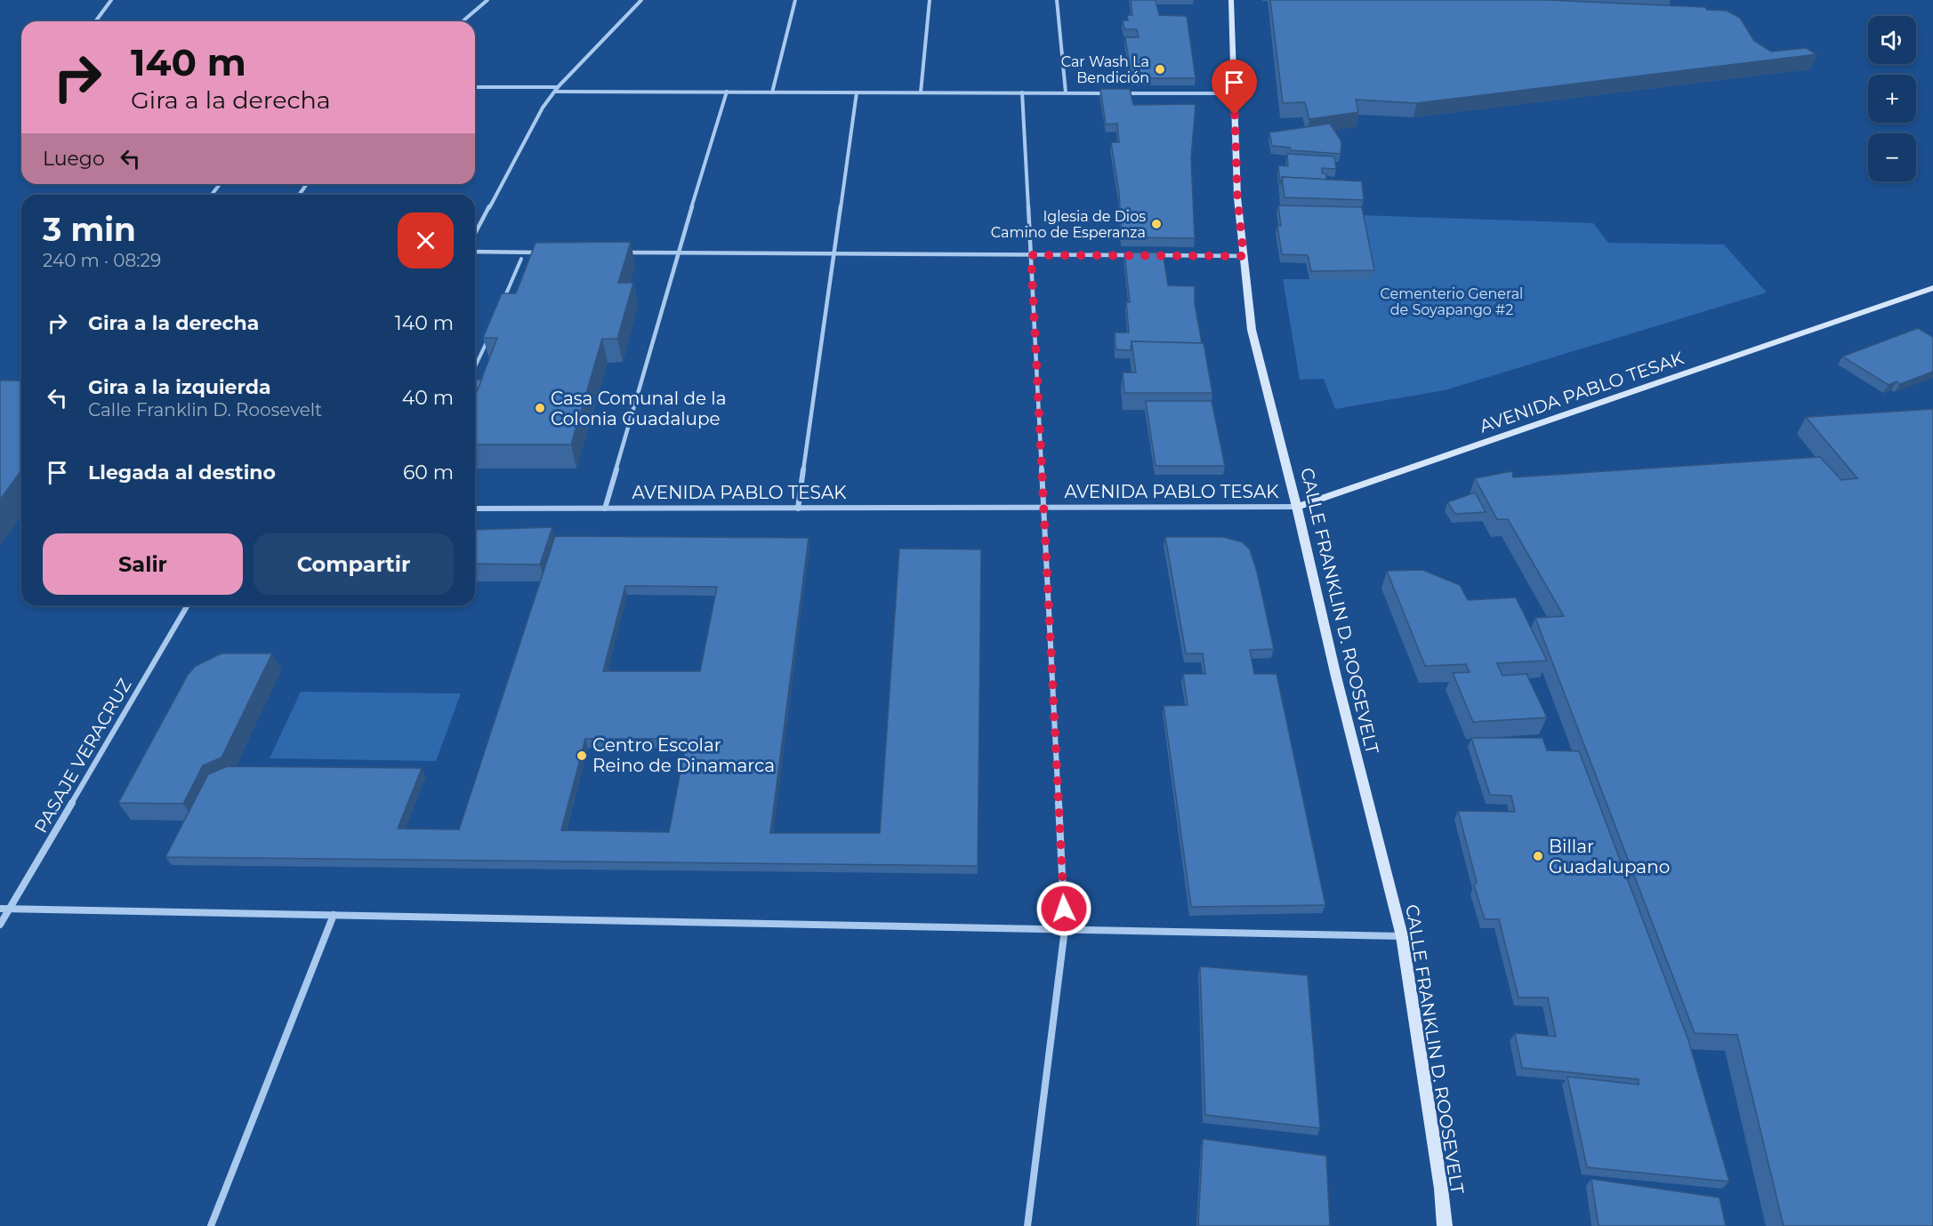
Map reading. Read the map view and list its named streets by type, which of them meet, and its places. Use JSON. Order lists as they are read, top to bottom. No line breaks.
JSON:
{"streets":{"main road":["AVENIDA PABLO TESAK","CALLE FRANKLIN D. ROOSEVELT"],"street":["PASAJE VERACRUZ"]},"crossings":[["AVENIDA PABLO TESAK","CALLE FRANKLIN D. ROOSEVELT"]],"parks":["Cementerio General de Soyapango #2"],"places":["Car Wash La Bendición","Iglesia de Dios Camino de Esperanza","Casa Comunal de la Colonia Guadalupe","Centro Escolar Reino de Dinamarca","Billar Guadalupano"],"page":{"map_buttons":["+","−"],"turn":["140 m","Gira a la derecha"],"then":"Luego","heading":["3 min","240 m · 08:29"],"list":[{"name":"Gira a la derecha","value":"140 m"},{"name":"Gira a la izquierda","note":"Calle Franklin D. Roosevelt","value":"40 m"},{"name":"Llegada al destino","value":"60 m"}],"buttons":["Salir","Compartir"]}}
